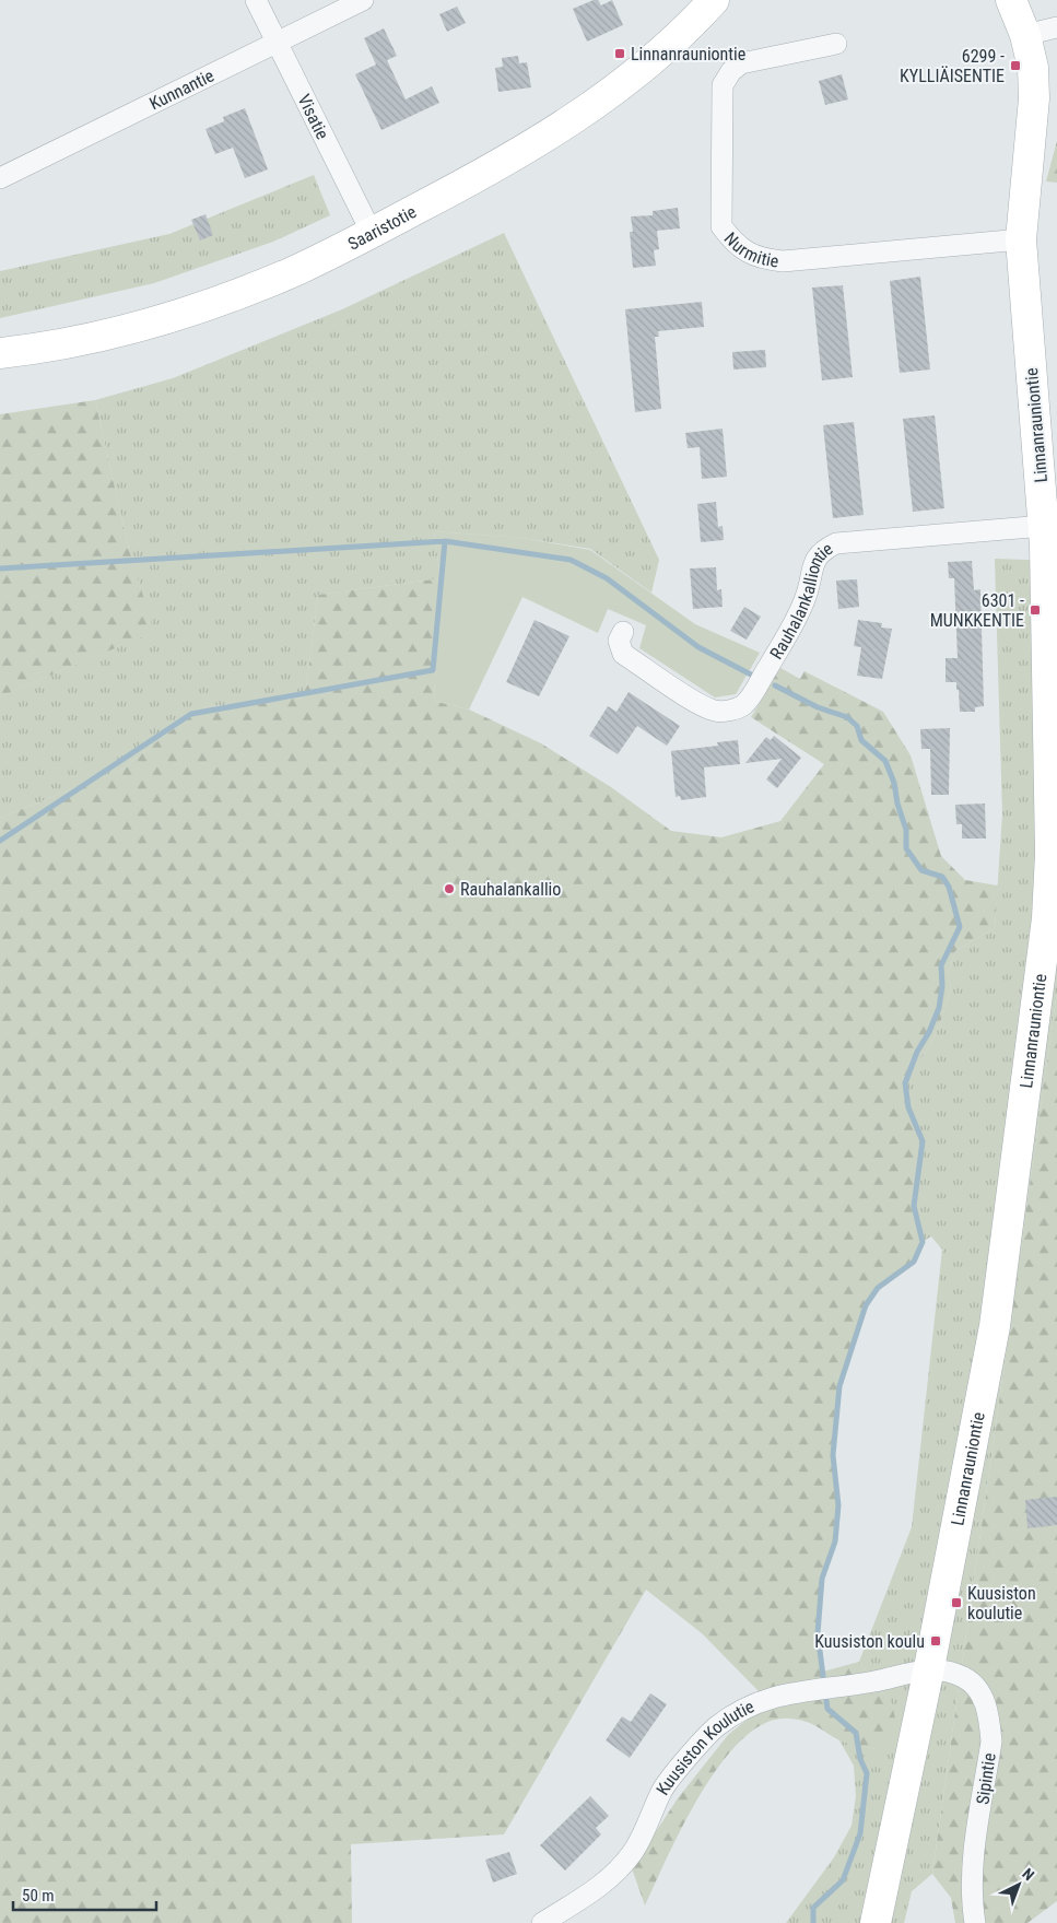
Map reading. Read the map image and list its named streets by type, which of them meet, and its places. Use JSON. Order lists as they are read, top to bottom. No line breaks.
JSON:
{"streets":{"street":["Kunnantie","Visatie","Saaristotie","Nurmitie","Linnanrauniontie","Rauhalankalliontie","Kuusiston Koulutie","Sipintie"]},"crossings":[["Kunnantie","Visatie"],["Visatie","Saaristotie"],["Nurmitie","Linnanrauniontie"],["Linnanrauniontie","Rauhalankalliontie"],["Linnanrauniontie","Kuusiston Koulutie"],["Linnanrauniontie","Sipintie"],["Kuusiston Koulutie","Sipintie"]],"places":{"transit":["Linnanrauniontie","6299 - KYLLIÄISENTIE","6301 - MUNKKENTIE","Kuusiston koulutie","Kuusiston koulu"],"other":["Rauhalankallio"]},"scale_bar":"50 m","north":"top right"}
